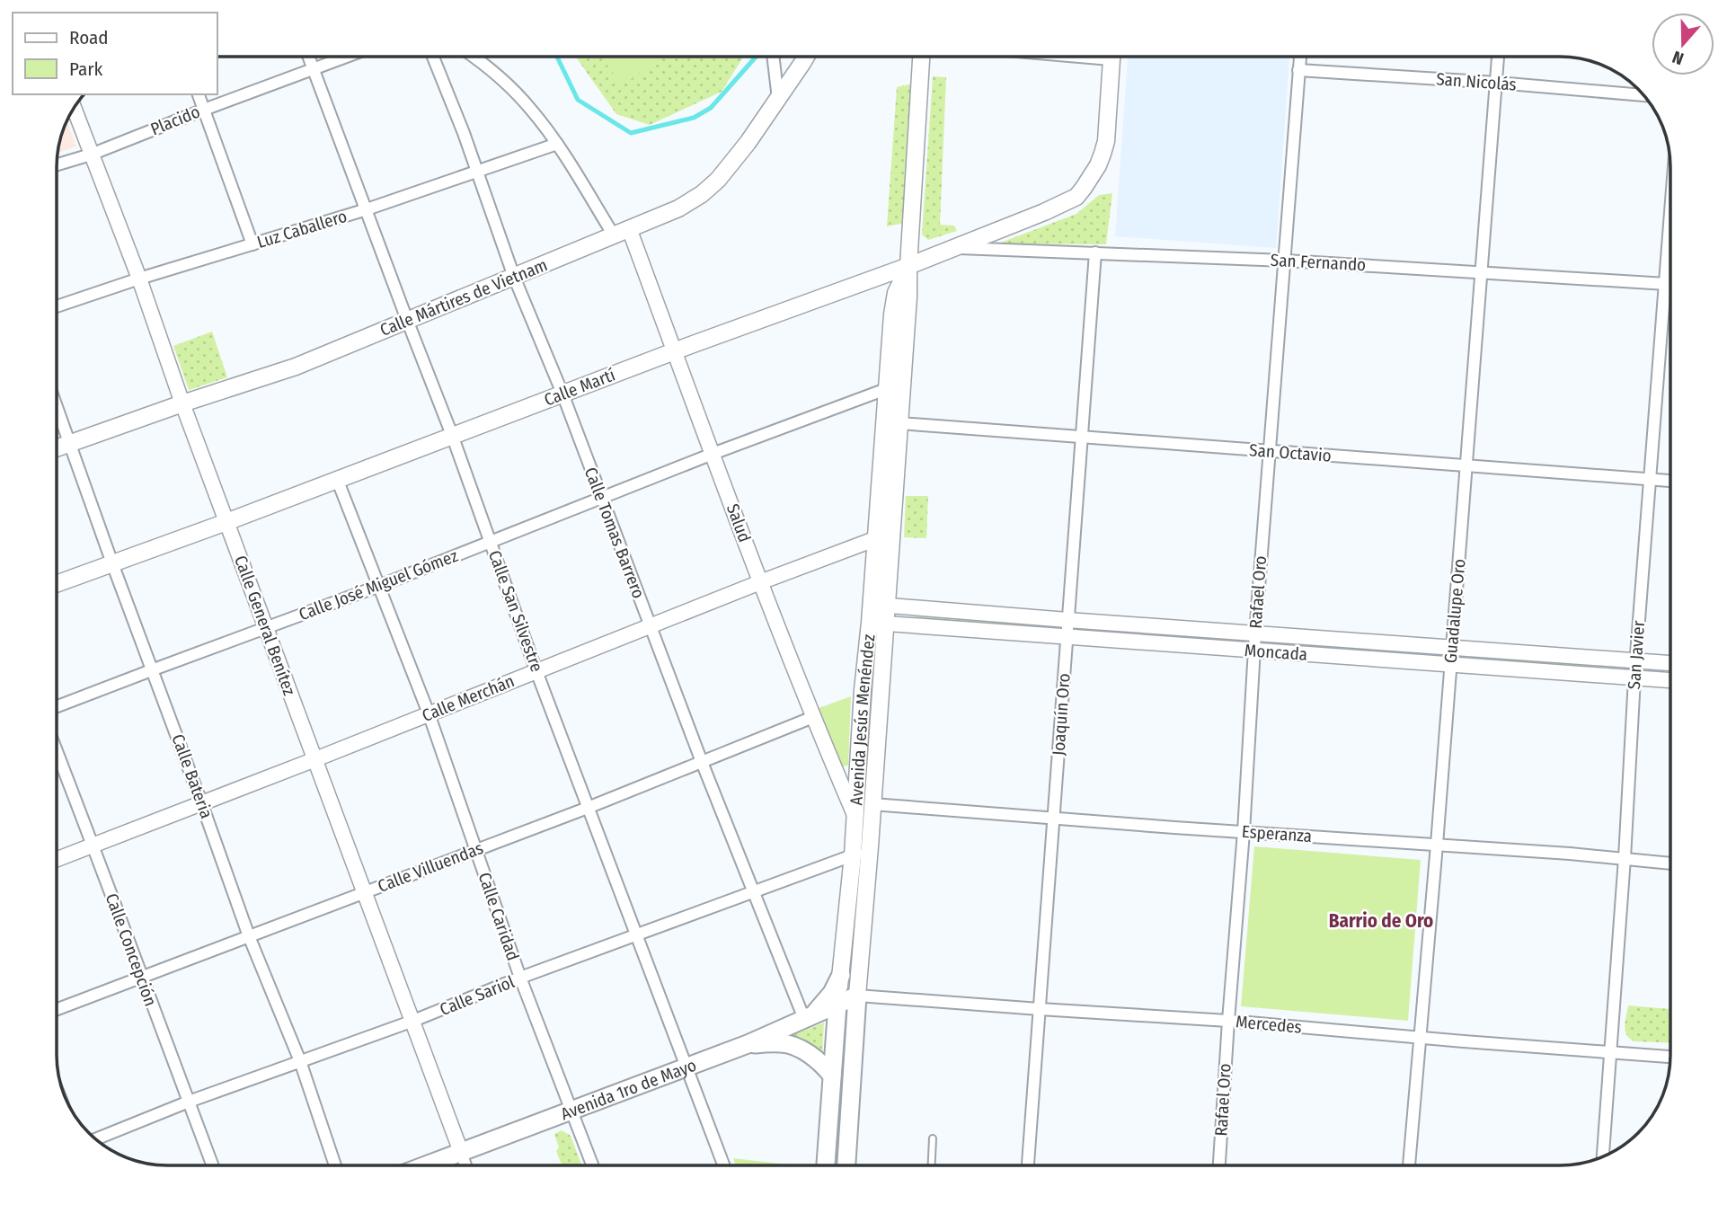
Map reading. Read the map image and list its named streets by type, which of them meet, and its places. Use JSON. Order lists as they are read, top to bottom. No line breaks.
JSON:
{"streets":{"main road":["Calle Mártires de Vietnam","Calle Martí","Avenida Jesús Menéndez","Avenida 1ro de Mayo"],"street":["San Nicolás","Placido","Luz Caballero","San Fernando","San Octavio","Salud","Calle Tomas Barrero","Calle José Miguel Gómez","Rafael Oro","Calle San Silvestre","Guadalupe Oro","Calle General Benítez","Moncada","San Javier","Calle Merchán","Joaquín Oro","Calle Bateria","Esperanza","Calle Villuendas","Calle Caridad","Calle Concepción","Calle Sariol","Mercedes"]},"crossings":[["San Nicolás","Rafael Oro"],["San Nicolás","Guadalupe Oro"],["Placido","Calle San Silvestre"],["Placido","Calle General Benítez"],["Luz Caballero","Calle Tomas Barrero"],["Luz Caballero","Calle San Silvestre"],["Luz Caballero","Calle General Benítez"],["San Fernando","Calle Martí"],["San Fernando","Rafael Oro"],["San Fernando","Guadalupe Oro"],["San Fernando","San Javier"],["San Fernando","Joaquín Oro"],["Calle Mártires de Vietnam","Salud"],["Calle Mártires de Vietnam","Calle Tomas Barrero"],["Calle Mártires de Vietnam","Calle San Silvestre"],["Calle Mártires de Vietnam","Calle General Benítez"],["Calle Mártires de Vietnam","Calle Bateria"],["Calle Martí","Salud"],["Calle Martí","Calle Tomas Barrero"],["Calle Martí","Calle San Silvestre"],["Calle Martí","Calle General Benítez"],["Calle Martí","Avenida Jesús Menéndez"],["Calle Martí","Calle Bateria"],["Calle Martí","Calle Caridad"],["San Octavio","Rafael Oro"],["San Octavio","Guadalupe Oro"],["San Octavio","San Javier"],["San Octavio","Joaquín Oro"],["San Octavio","Avenida Jesús Menéndez"],["Salud","Calle José Miguel Gómez"],["Salud","Calle Merchán"],["Salud","Avenida Jesús Menéndez"],["Salud","Calle Villuendas"],["Calle Tomas Barrero","Calle José Miguel Gómez"],["Calle Tomas Barrero","Calle Merchán"],["Calle Tomas Barrero","Calle Villuendas"],["Calle Tomas Barrero","Calle Sariol"],["Calle Tomas Barrero","Avenida 1ro de Mayo"],["Calle José Miguel Gómez","Calle San Silvestre"],["Calle José Miguel Gómez","Calle General Benítez"],["Calle José Miguel Gómez","Avenida Jesús Menéndez"],["Calle José Miguel Gómez","Calle Bateria"],["Calle José Miguel Gómez","Calle Caridad"],["Rafael Oro","Moncada"],["Rafael Oro","Esperanza"],["Rafael Oro","Mercedes"],["Calle San Silvestre","Calle Merchán"],["Calle San Silvestre","Calle Villuendas"],["Calle San Silvestre","Calle Sariol"],["Calle San Silvestre","Avenida 1ro de Mayo"],["Guadalupe Oro","Moncada"],["Guadalupe Oro","Esperanza"],["Guadalupe Oro","Mercedes"],["Calle General Benítez","Calle Merchán"],["Calle General Benítez","Calle Villuendas"],["Calle General Benítez","Calle Sariol"],["Calle General Benítez","Avenida 1ro de Mayo"],["Moncada","San Javier"],["Moncada","Joaquín Oro"],["Moncada","Avenida Jesús Menéndez"],["San Javier","Esperanza"],["San Javier","Mercedes"],["Calle Merchán","Avenida Jesús Menéndez"],["Calle Merchán","Calle Bateria"],["Calle Merchán","Calle Caridad"],["Calle Merchán","Calle Concepción"],["Joaquín Oro","Esperanza"],["Joaquín Oro","Mercedes"],["Avenida Jesús Menéndez","Esperanza"],["Avenida Jesús Menéndez","Calle Sariol"],["Avenida Jesús Menéndez","Mercedes"],["Avenida Jesús Menéndez","Avenida 1ro de Mayo"],["Calle Bateria","Calle Villuendas"],["Calle Bateria","Calle Sariol"],["Calle Villuendas","Calle Caridad"],["Calle Villuendas","Calle Concepción"],["Calle Caridad","Calle Sariol"],["Calle Caridad","Avenida 1ro de Mayo"],["Calle Concepción","Calle Sariol"],["Mercedes","Avenida 1ro de Mayo"]],"districts":["Barrio de Oro"],"legend":["Road","Park"],"north":"bottom"}
